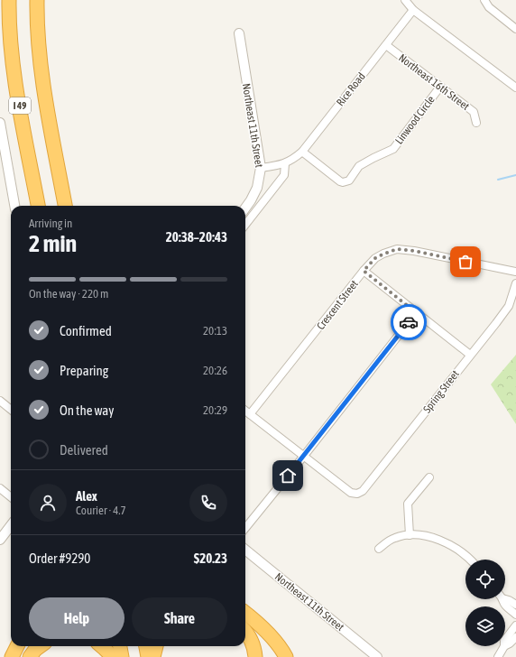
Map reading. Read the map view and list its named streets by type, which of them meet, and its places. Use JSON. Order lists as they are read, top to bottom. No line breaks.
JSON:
{"streets":{"highway":["I 49"],"street":["Northeast 16th Street","Rice Road","Linwood Circle","Northeast 11th Street","Crescent Street","Spring Street"]},"crossings":[["Northeast 16th Street","Rice Road"],["Northeast 16th Street","Linwood Circle"],["Rice Road","Linwood Circle"],["Rice Road","Northeast 11th Street"]],"page":{"heading":["2 min","Arriving in","20:38–20:43"],"panel":["Alex","Courier · 4.7","Order #9290","$20.23"],"bar":"On the way · 220 m","list":[["Confirmed","20:13"],["Preparing","20:26"],["On the way","20:29"],"Delivered"],"buttons":["Help","Share"]}}
